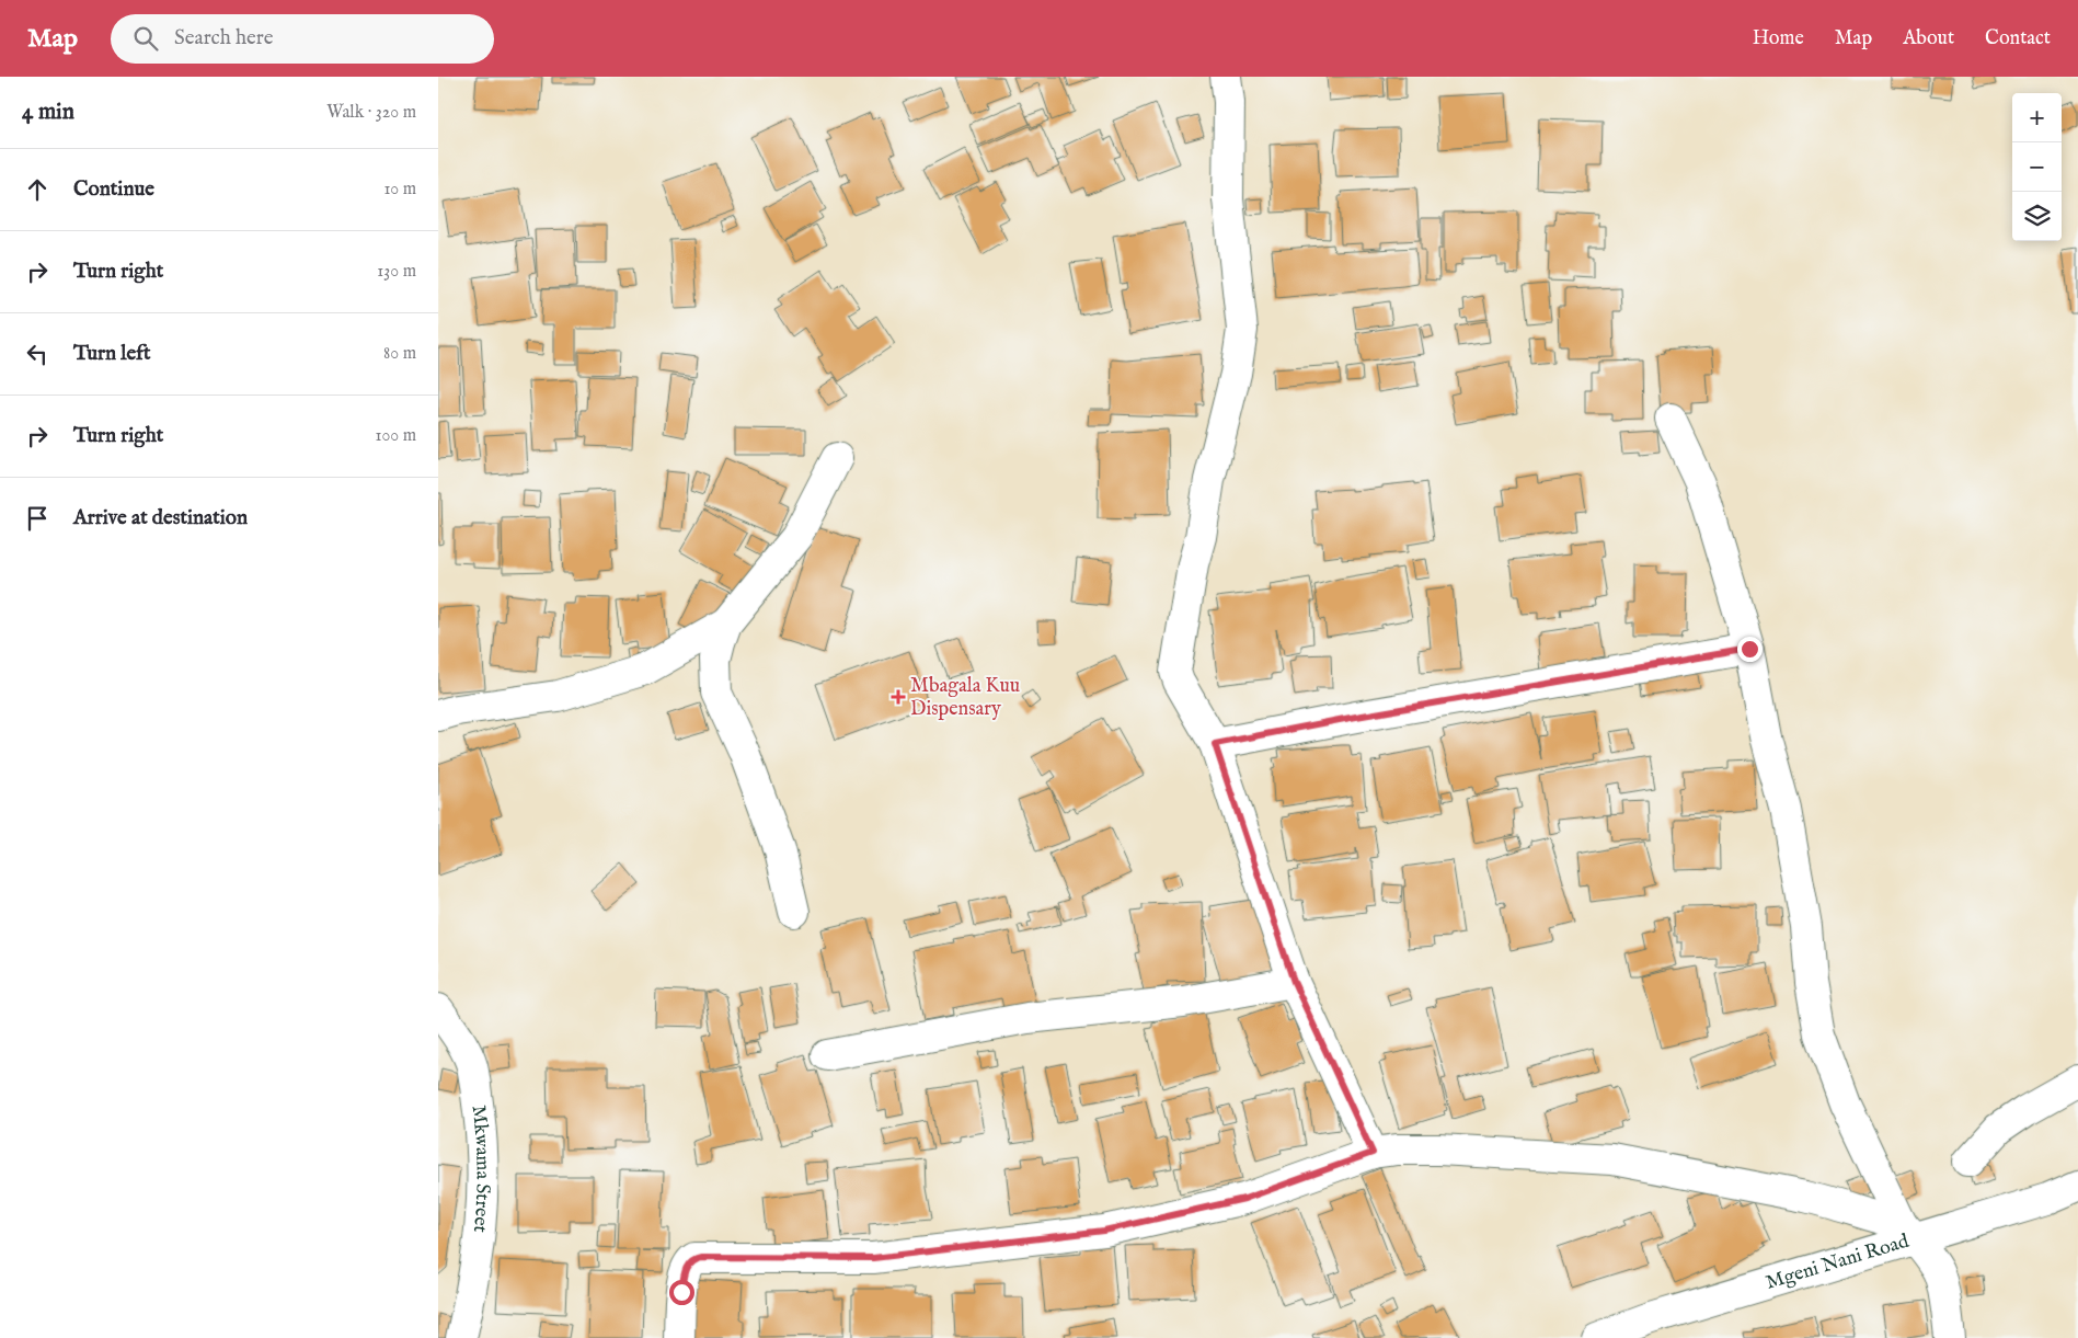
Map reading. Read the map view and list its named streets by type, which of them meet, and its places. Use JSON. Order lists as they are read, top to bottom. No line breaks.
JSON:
{"streets":{"street":["Mkwama Street","Mgeni Nani Road"]},"places":{"health":["Mbagala Kuu Dispensary"]},"page":{"header":"Map","search":"Search here","nav":["Home","Map","About","Contact"],"heading":["4 min","Walk · 320 m"],"map_buttons":["+","−"],"list":[["Continue","10 m"],["Turn right","130 m"],["Turn left","80 m"],["Turn right","100 m"],"Arrive at destination"]}}
